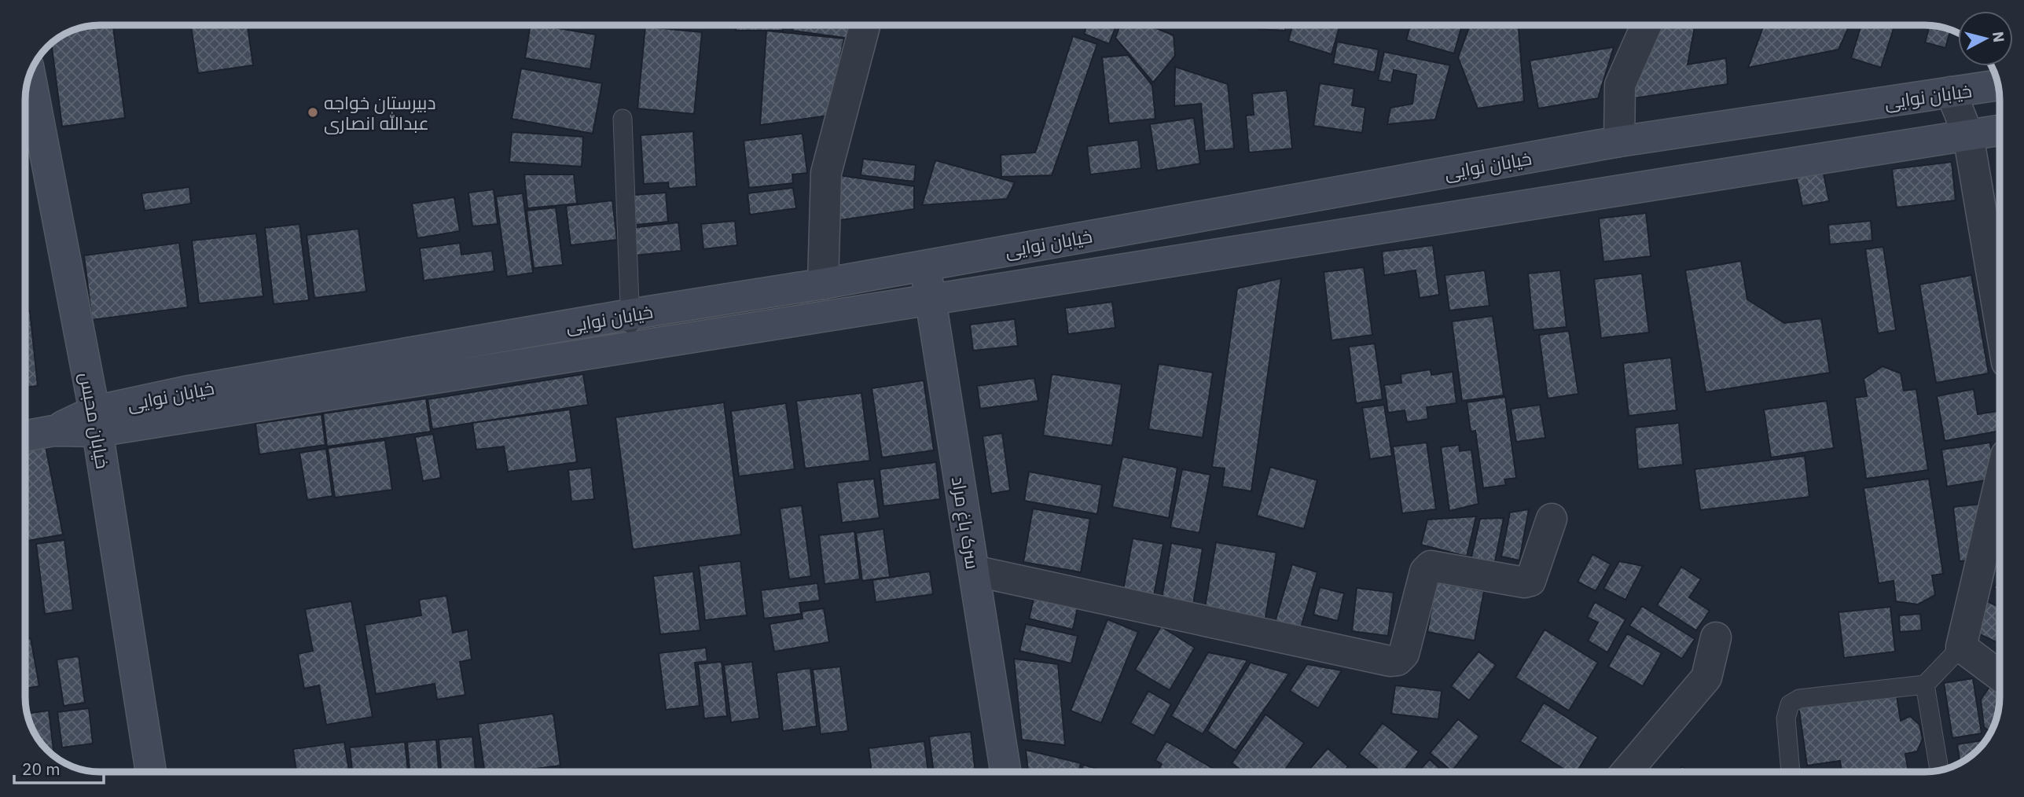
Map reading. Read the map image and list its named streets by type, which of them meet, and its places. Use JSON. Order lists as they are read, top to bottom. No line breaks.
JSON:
{"streets":{"street":["خیابان نوایی","خیابان محبس","سرک باغ مراد"]},"crossings":[["خیابان نوایی","خیابان محبس"],["خیابان نوایی","سرک باغ مراد"]],"places":["دبیرستان خواجه عبدالله انصاری"],"scale_bar":"20 m","north":"right"}
